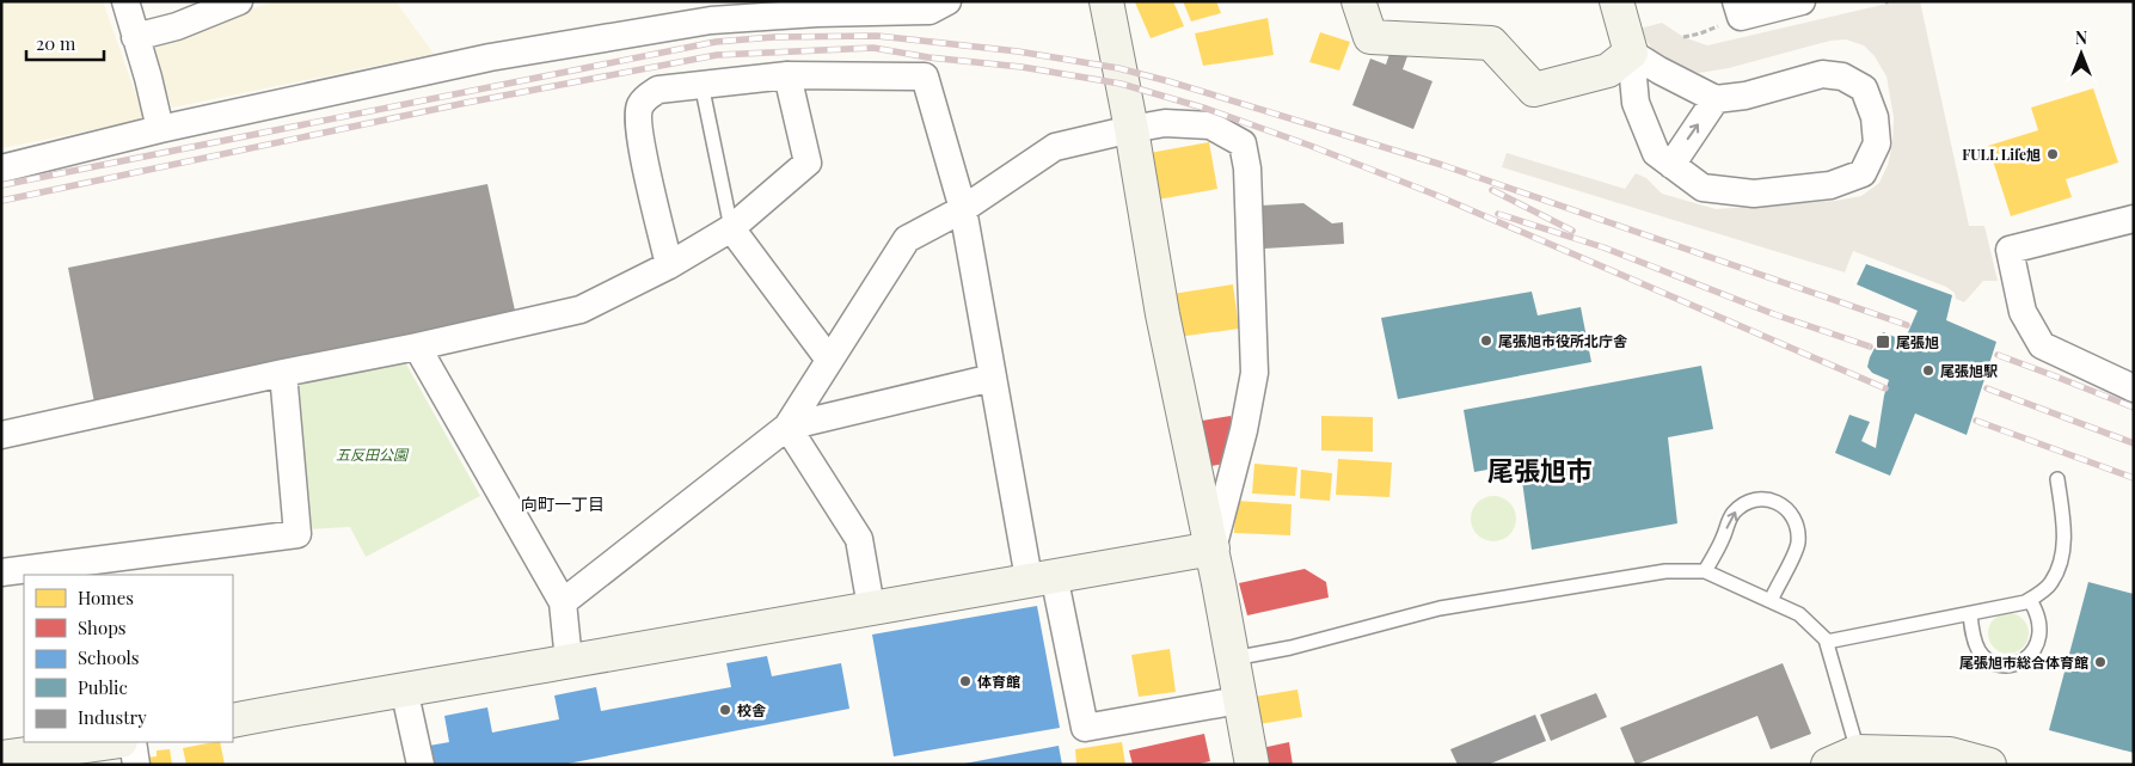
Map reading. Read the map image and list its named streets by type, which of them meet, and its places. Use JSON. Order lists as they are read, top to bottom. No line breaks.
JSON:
{"districts":["尾張旭市","向町一丁目"],"parks":["五反田公園"],"places":{"other":["FULL Life旭","尾張旭市役所北庁舎","尾張旭駅","尾張旭市総合体育館","体育館","校舎"],"transit":["尾張旭"]},"legend":["Homes","Shops","Schools","Public","Industry"],"scale_bar":"20 m","north":"top"}
